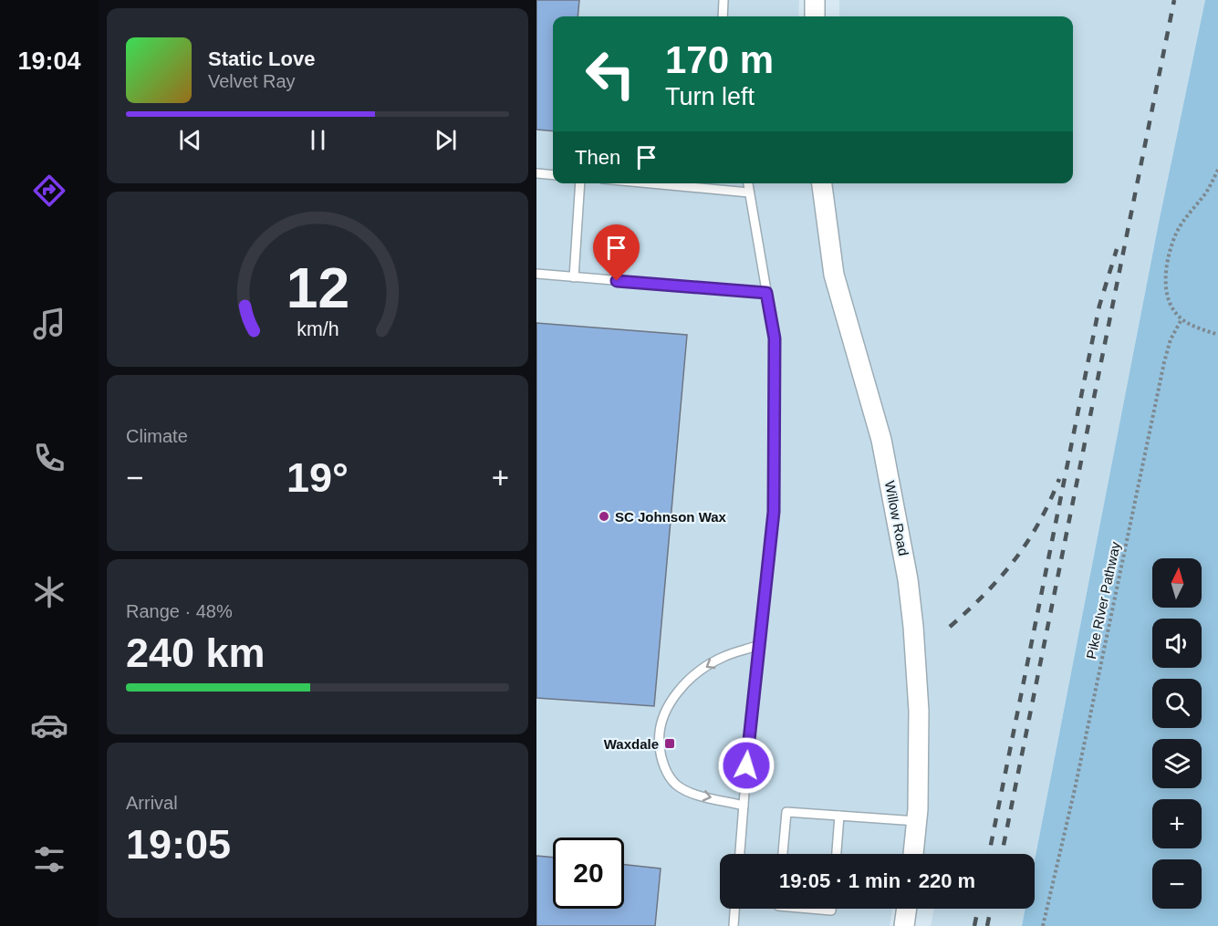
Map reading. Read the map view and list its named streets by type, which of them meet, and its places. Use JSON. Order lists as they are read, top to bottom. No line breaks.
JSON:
{"streets":{"street":["Willow Road"],"path":["Pike RIver Pathway"]},"places":{"other":["SC Johnson Wax"],"transit":["Waxdale"]},"north":"top","page":{"tabs":"19:04","turn":["170 m","Turn left"],"song":["Static Love","Velvet Ray"],"then":"Then","tile":["Climate",["Range · 48%","240 km"],["Arrival","19:05"]],"heat":["−","19°","+"],"map_buttons":["+","−"],"limit":"20","trip":"19:05 · 1 min · 220 m","gauge":["12","km/h"]}}
